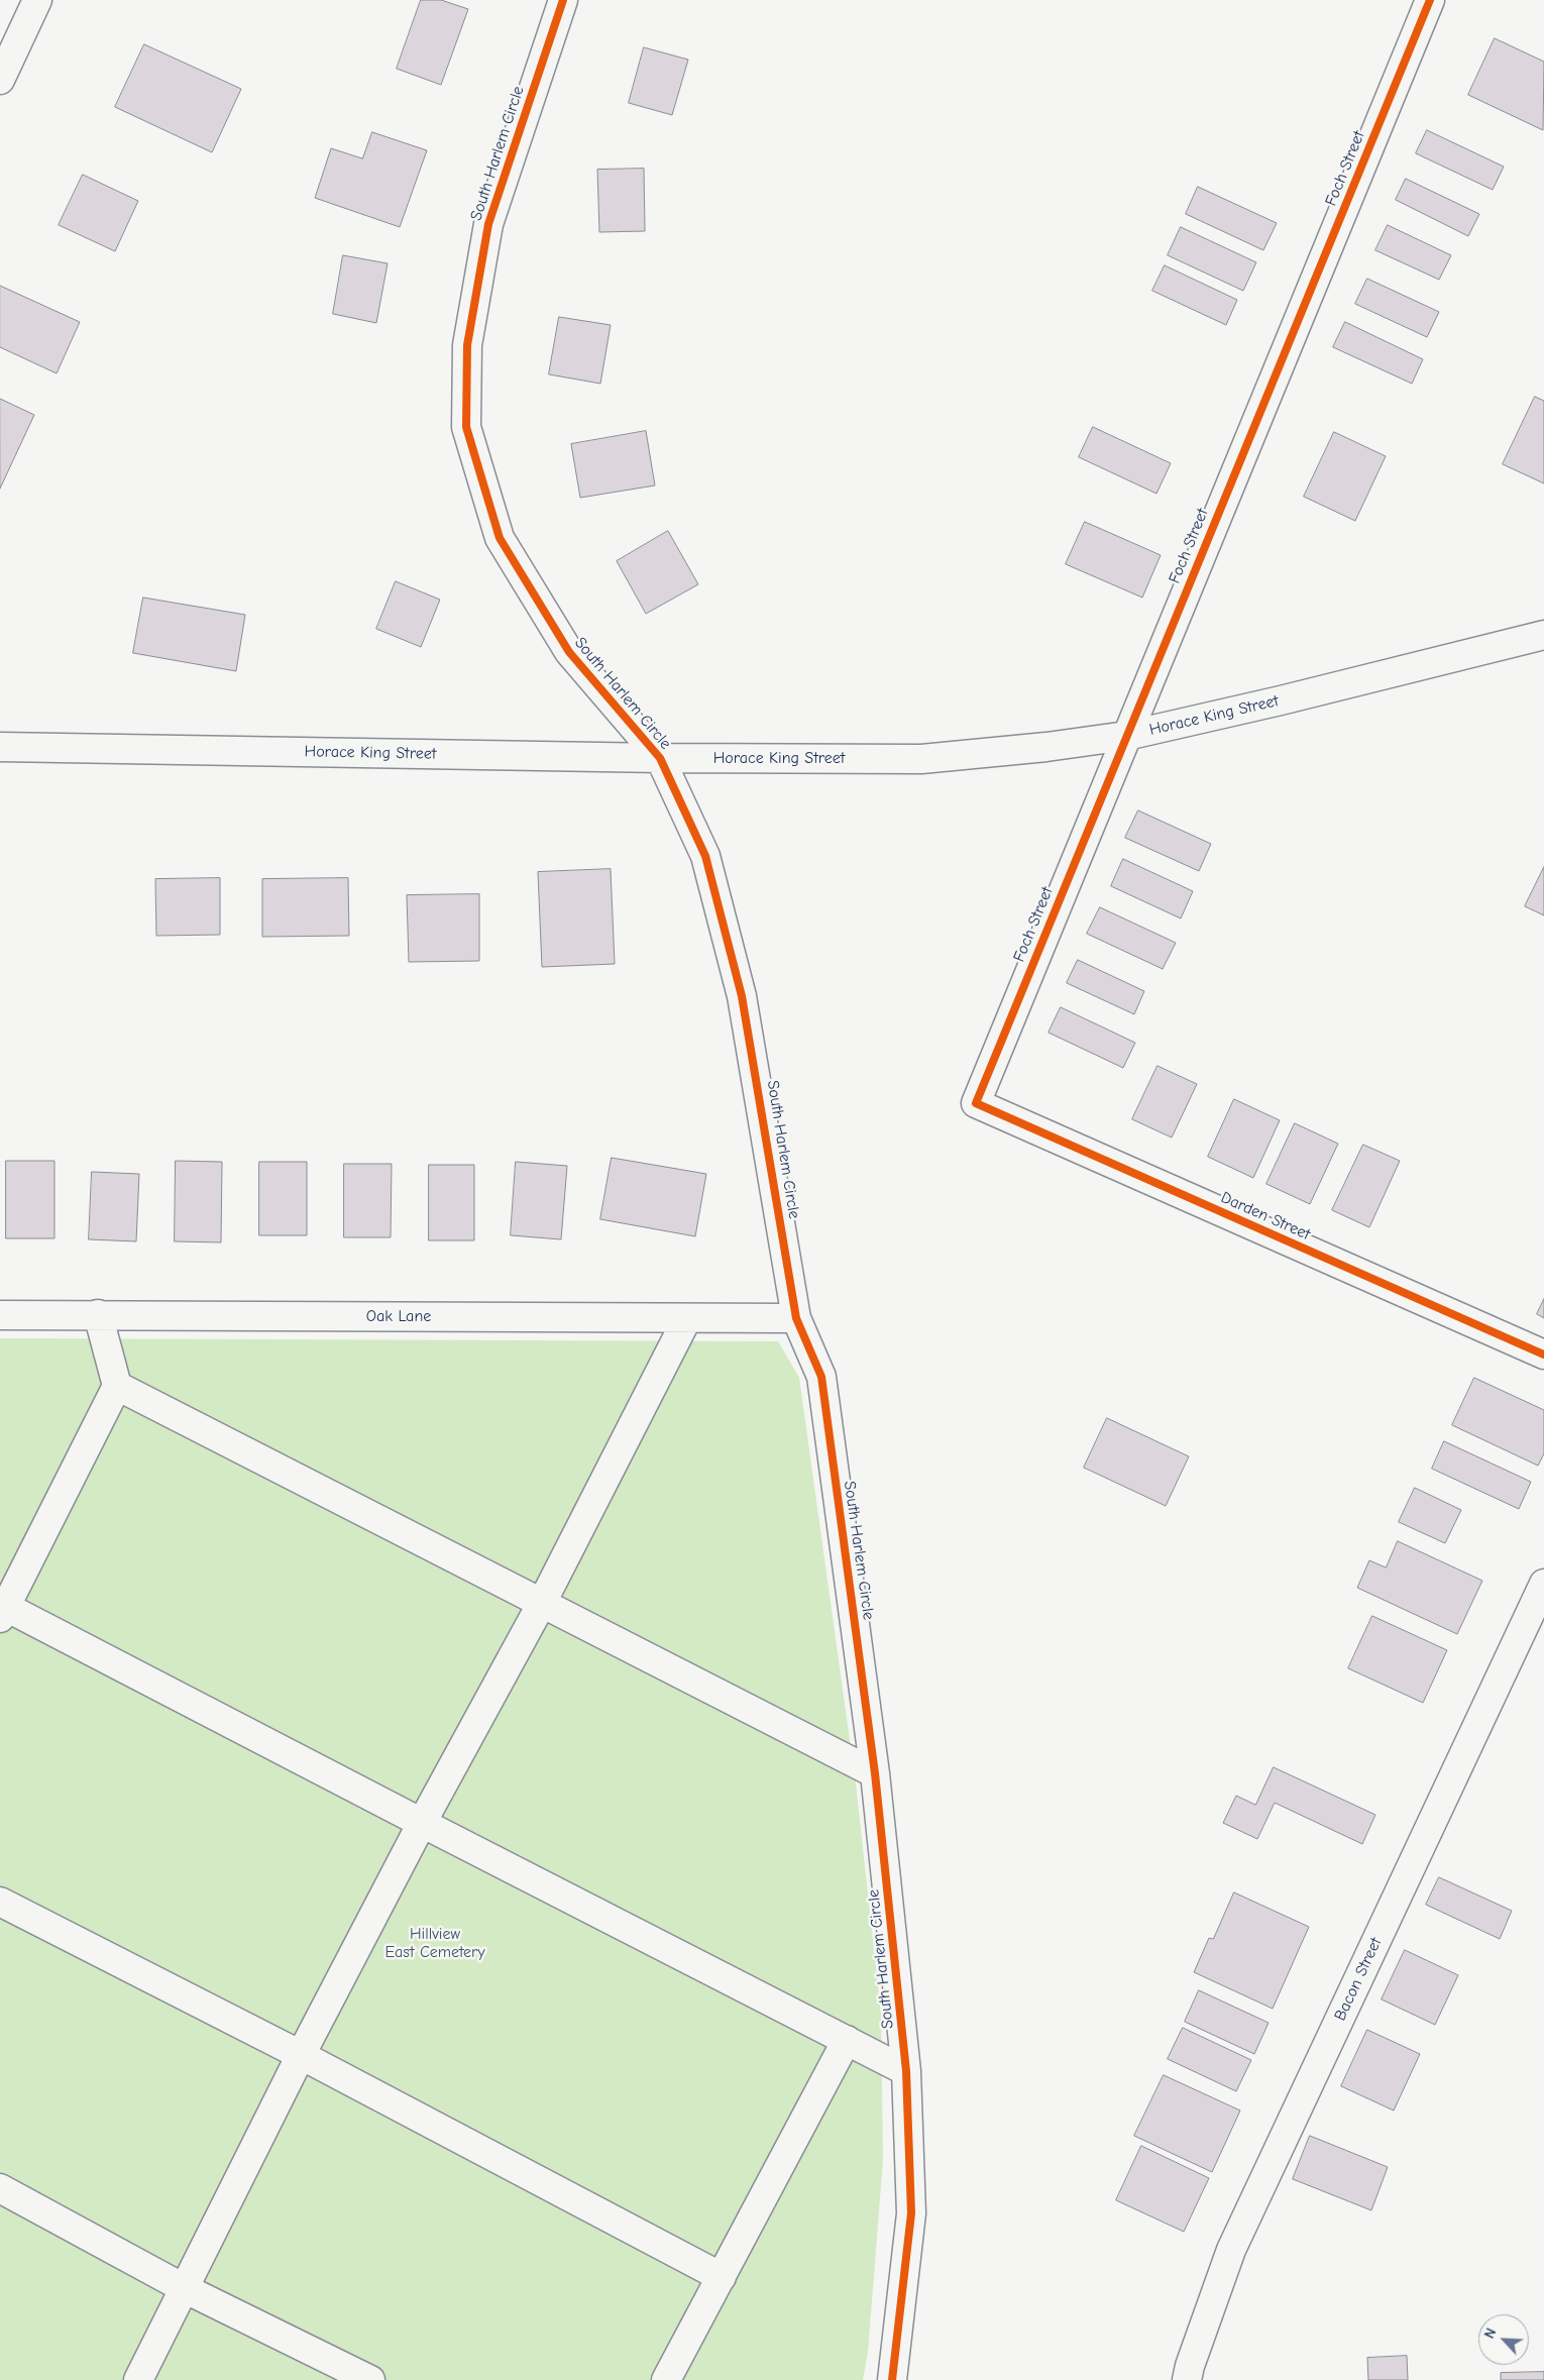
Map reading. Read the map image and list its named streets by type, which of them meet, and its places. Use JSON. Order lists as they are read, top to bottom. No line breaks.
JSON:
{"streets":{"street":["South Harlem Circle","Foch Street","Horace King Street","Darden Street","Oak Lane","Bacon Street"]},"crossings":[["South Harlem Circle","Horace King Street"],["South Harlem Circle","Oak Lane"],["Foch Street","Horace King Street"],["Foch Street","Darden Street"]],"parks":["Hillview East Cemetery"],"north":"top left"}
